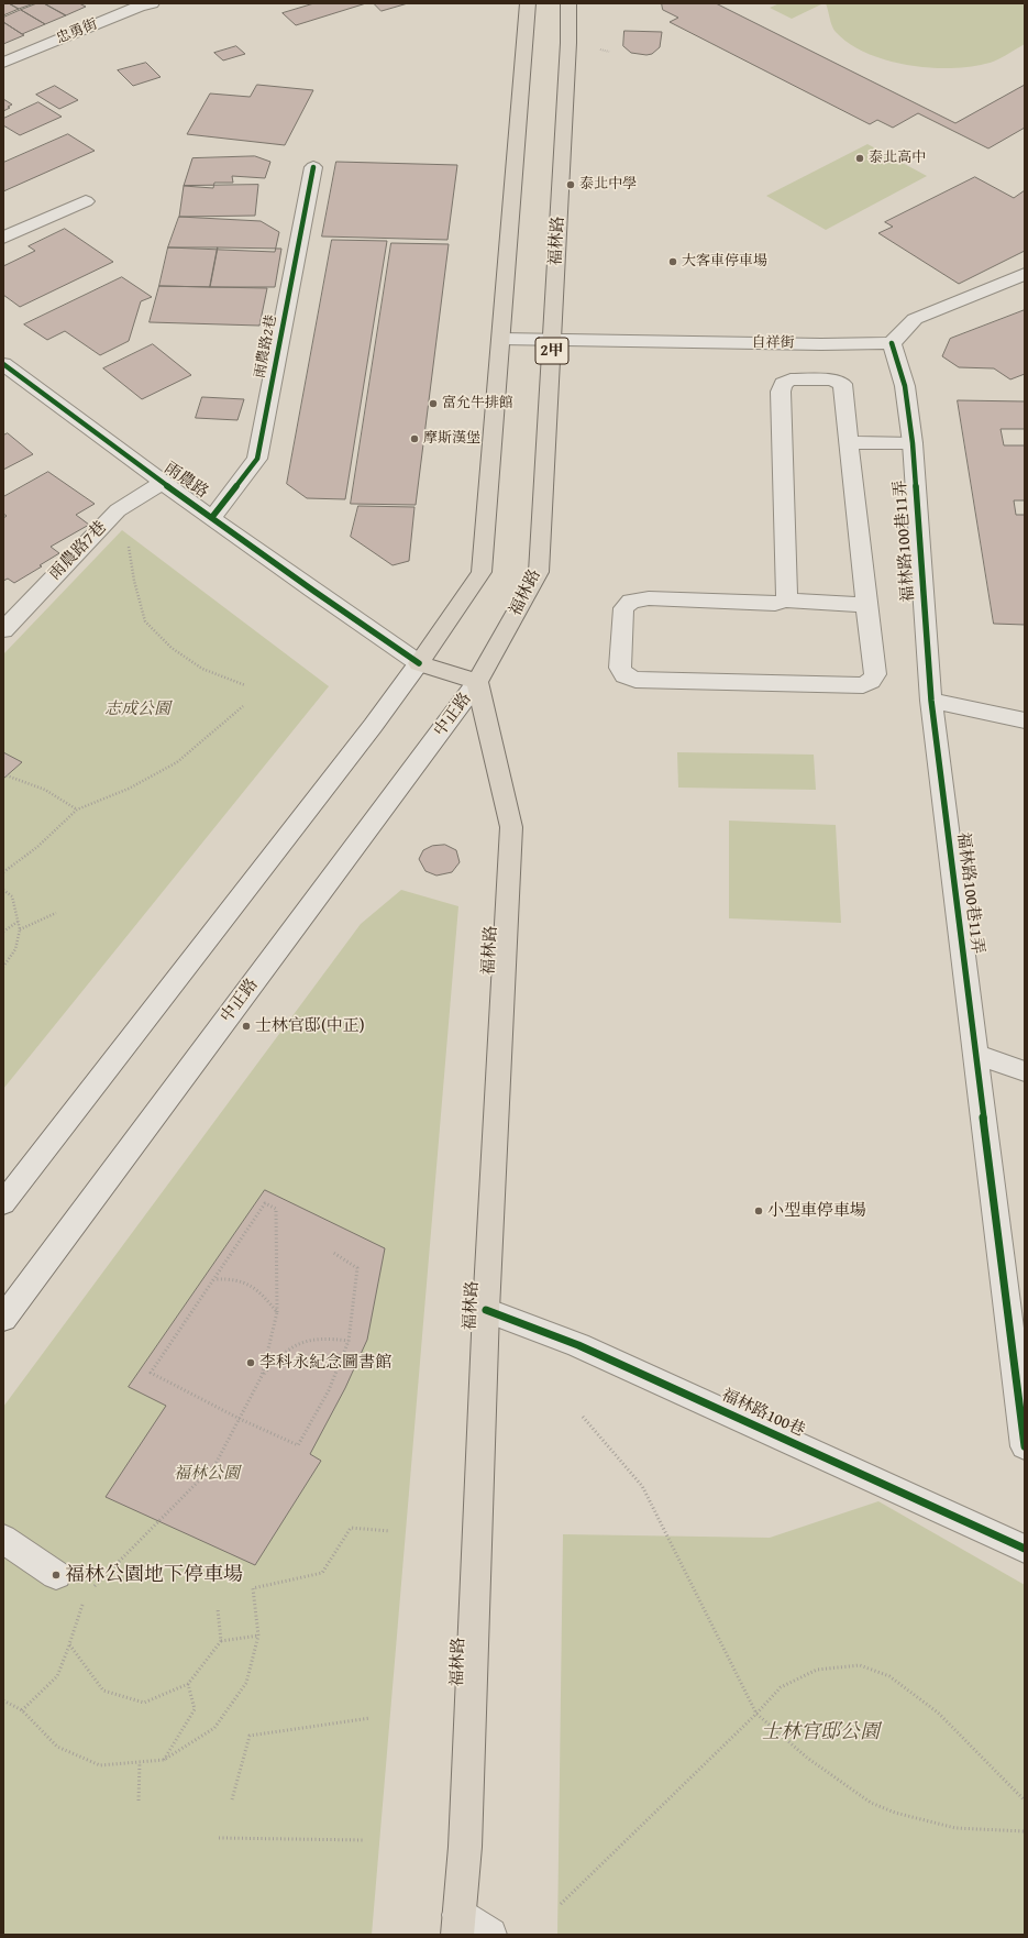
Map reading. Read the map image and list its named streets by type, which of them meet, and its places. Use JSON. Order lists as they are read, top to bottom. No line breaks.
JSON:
{"streets":{"main road":["福林路","2甲","雨農路"],"street":["忠勇街","自祥街","雨農路2巷","福林路100巷11弄","雨農路7巷","中正路","福林路100巷"]},"crossings":[["福林路","自祥街"],["福林路","雨農路"],["福林路","中正路"],["福林路","福林路100巷"],["自祥街","福林路100巷11弄"],["雨農路2巷","雨農路"],["雨農路","雨農路7巷"],["雨農路","中正路"]],"parks":["志成公園","福林公園","士林官邸公園"],"places":["泰北高中","泰北中學","大客車停車場","富允牛排館","摩斯漢堡","士林官邸(中正)","小型車停車場","李科永紀念圖書館","福林公園地下停車場"]}
